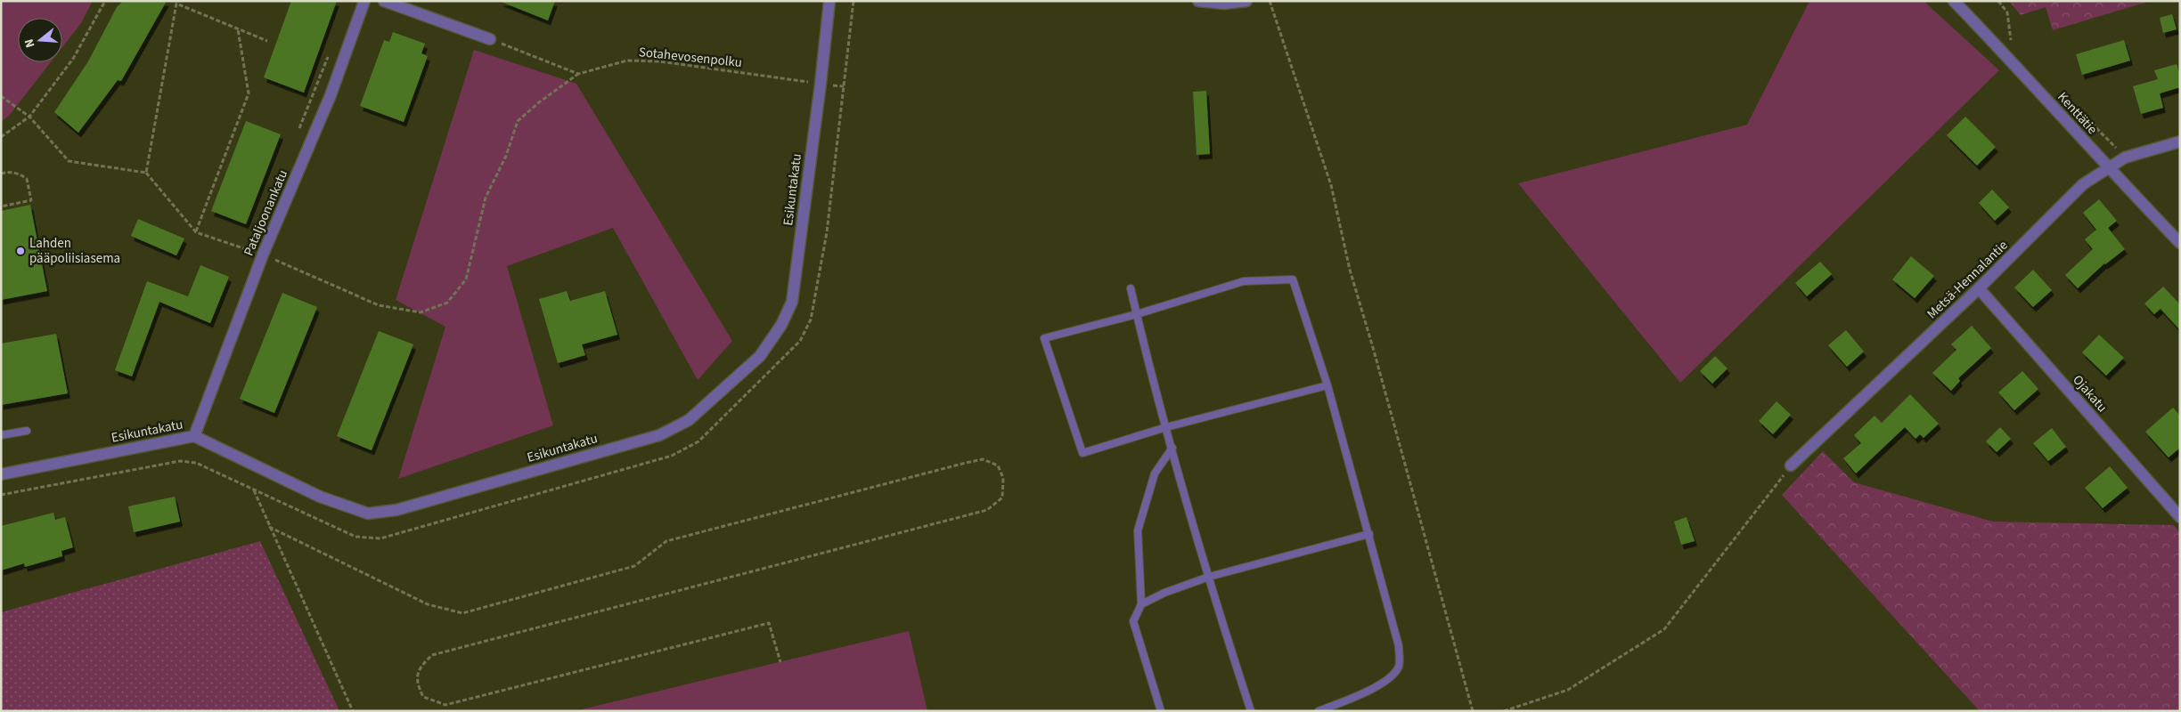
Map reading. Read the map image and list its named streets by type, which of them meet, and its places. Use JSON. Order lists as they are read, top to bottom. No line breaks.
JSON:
{"streets":{"street":["Kenttätie","Esikuntakatu","Pataljoonankatu","Metsä-Hennalantie","Ojakatu"],"path":["Sotahevosenpolku"]},"crossings":[["Sotahevosenpolku","Esikuntakatu"],["Kenttätie","Metsä-Hennalantie"],["Esikuntakatu","Pataljoonankatu"],["Metsä-Hennalantie","Ojakatu"]],"places":["Lahden pääpoliisiasema"],"north":"left"}
